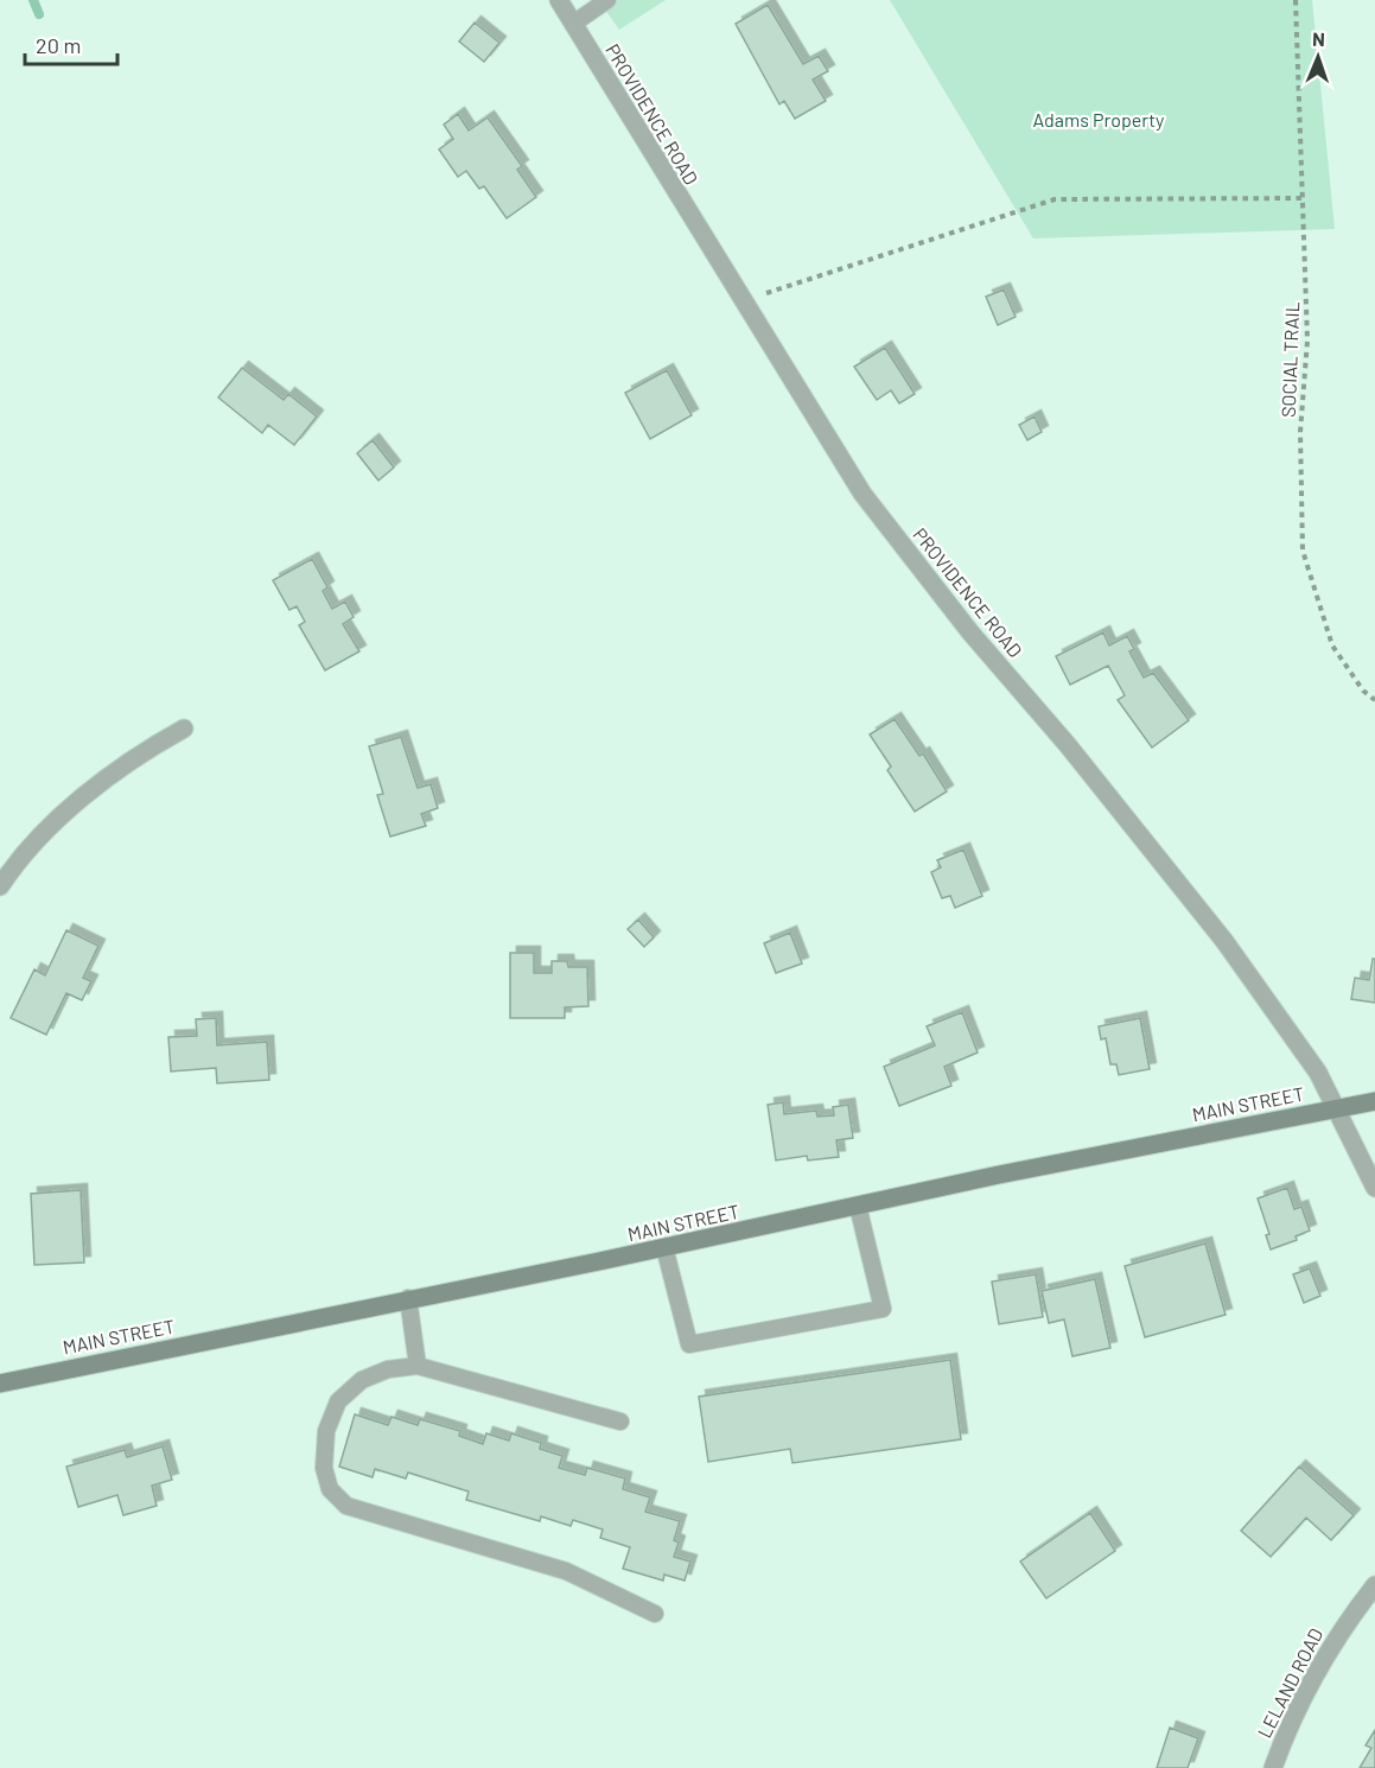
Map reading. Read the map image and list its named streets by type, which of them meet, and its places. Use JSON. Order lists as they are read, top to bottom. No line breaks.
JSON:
{"streets":{"main road":["MAIN STREET"],"street":["PROVIDENCE ROAD","LELAND ROAD"],"path":["SOCIAL TRAIL"]},"crossings":[["PROVIDENCE ROAD","MAIN STREET"]],"parks":["Adams Property"],"scale_bar":"20 m","north":"top"}
